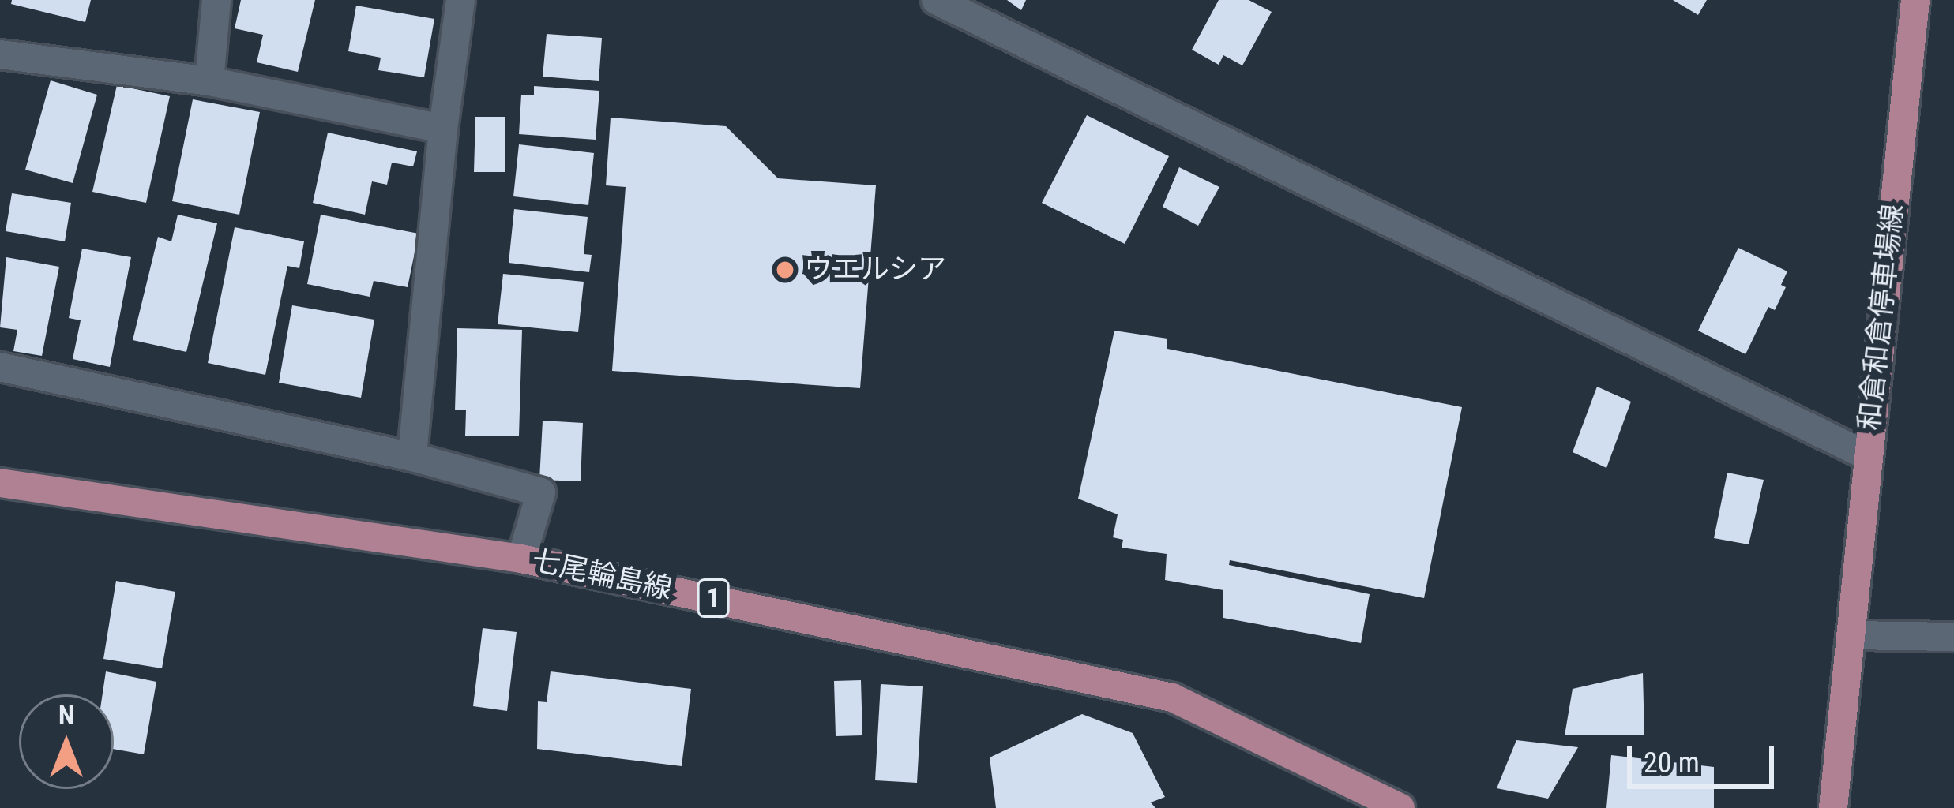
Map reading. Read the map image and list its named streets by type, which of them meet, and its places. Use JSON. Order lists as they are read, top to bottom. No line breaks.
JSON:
{"streets":{"main road":["和倉和倉停車場線","七尾輪島線","1"]},"places":["ウエルシア"],"scale_bar":"20 m","north":"top"}
